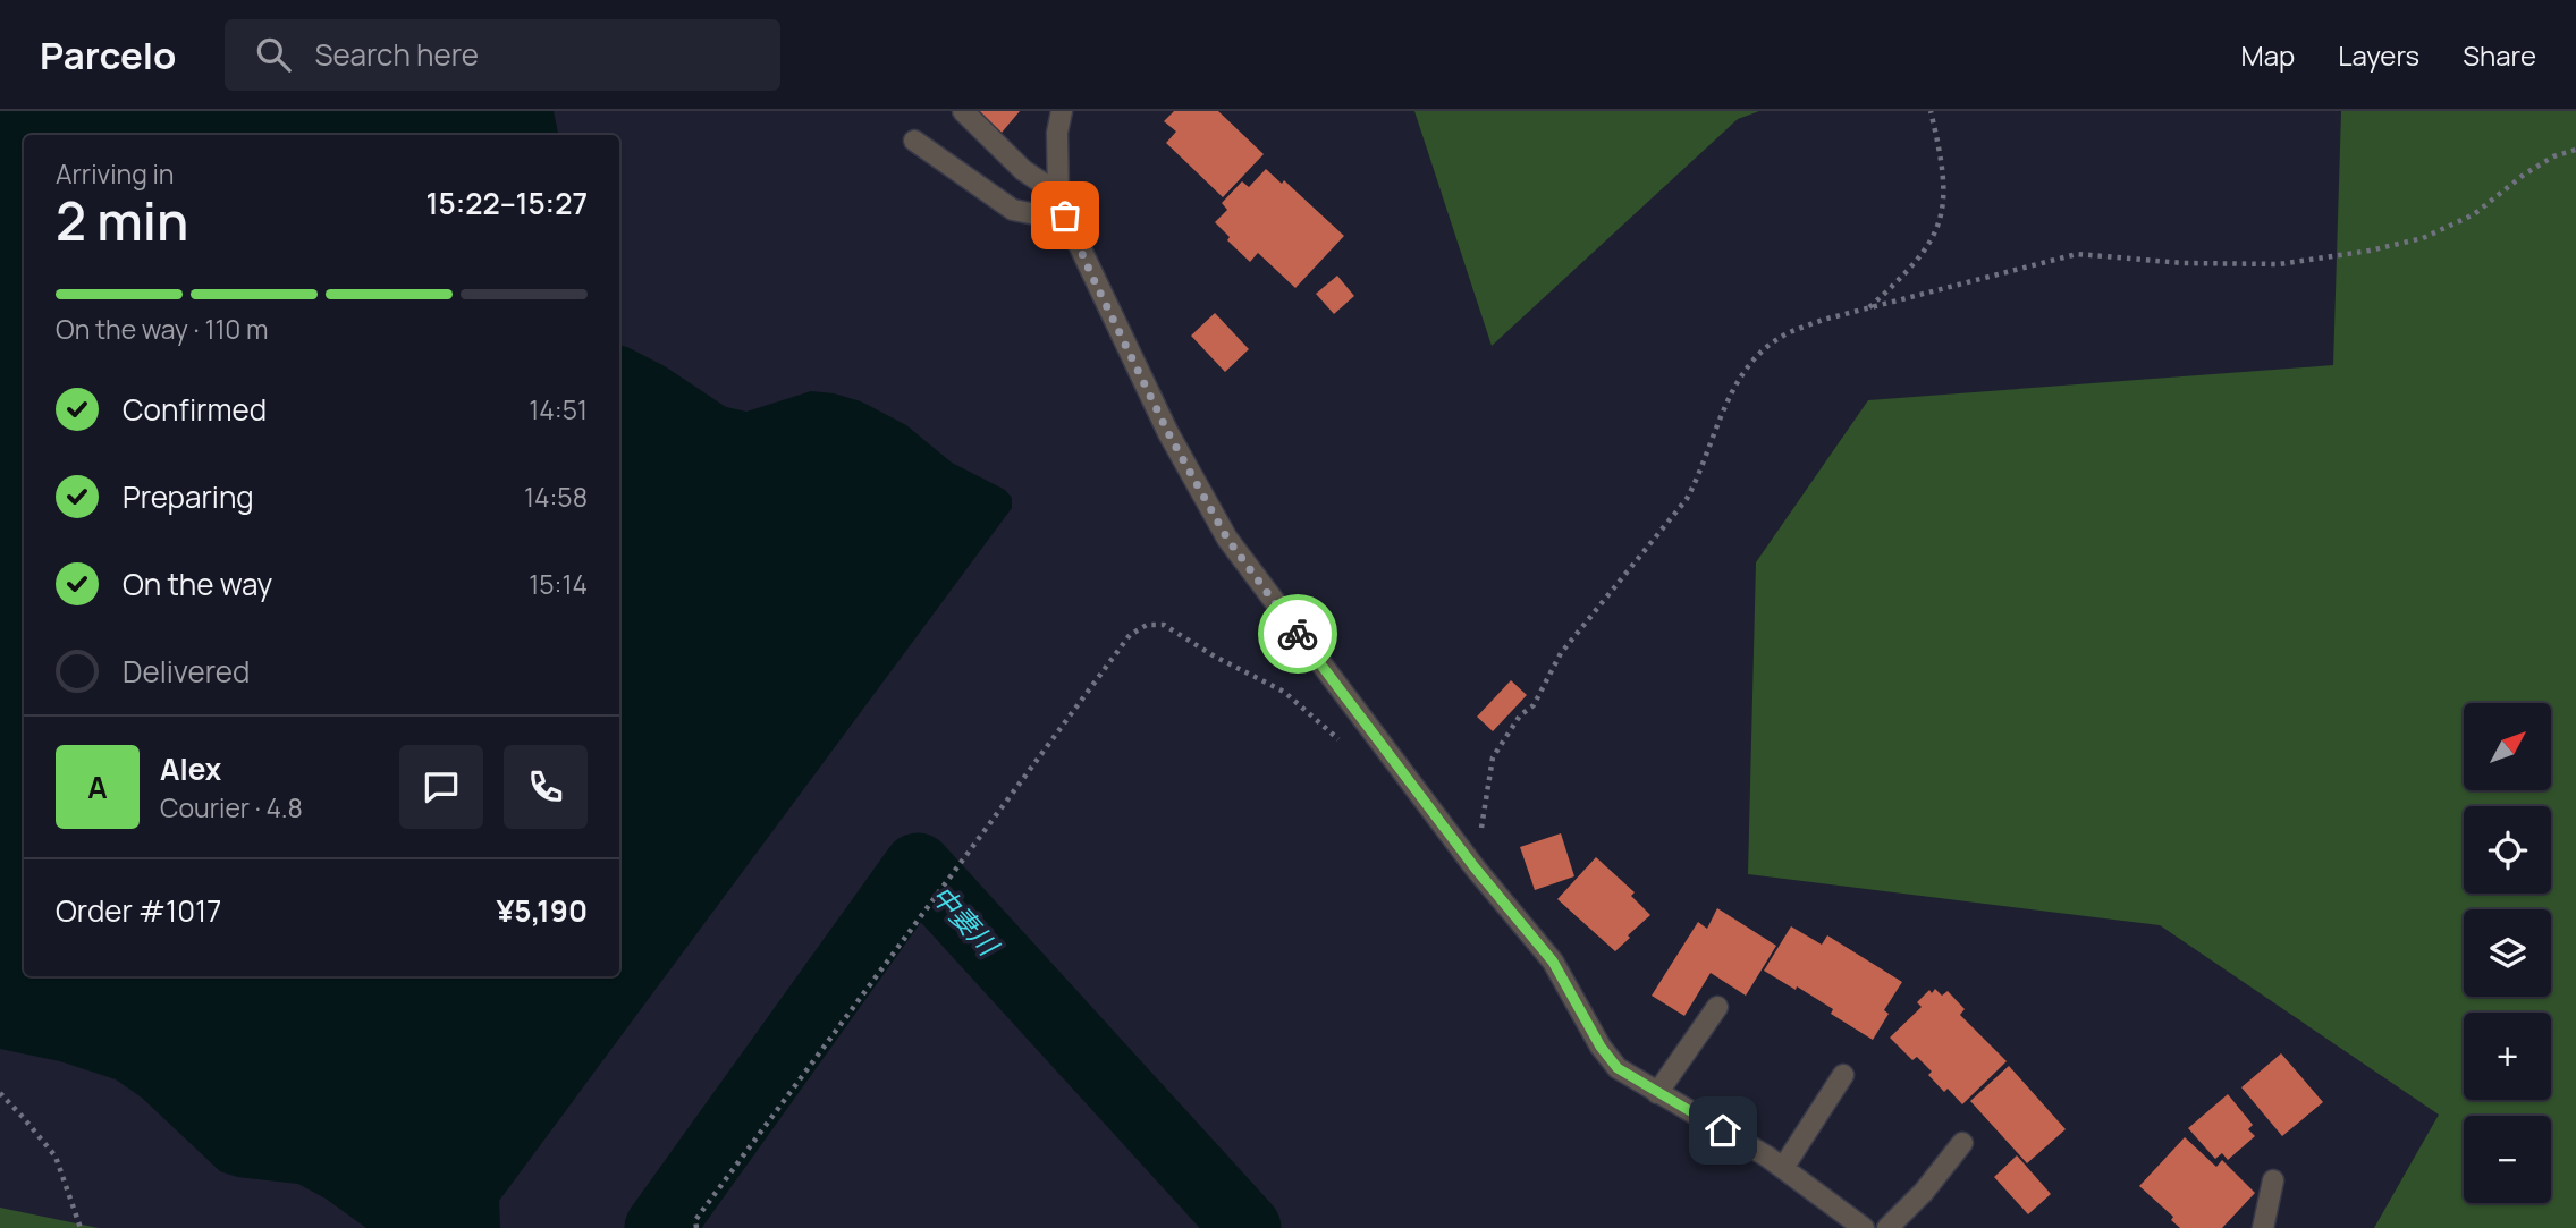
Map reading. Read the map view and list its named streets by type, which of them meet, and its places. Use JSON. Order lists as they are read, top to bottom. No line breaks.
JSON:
{"water":["中妻川"],"north":"top right","page":{"header":"Parcelo","search":"Search here","nav":["Map","Layers","Share"],"heading":["2 min","Arriving in","15:22–15:27"],"panel":["Alex","Courier · 4.8","Order #1017","¥5,190"],"bar":"On the way · 110 m","list":[["Confirmed","14:51"],["Preparing","14:58"],["On the way","15:14"],"Delivered"],"map_buttons":["+","−"],"round":"A"}}
